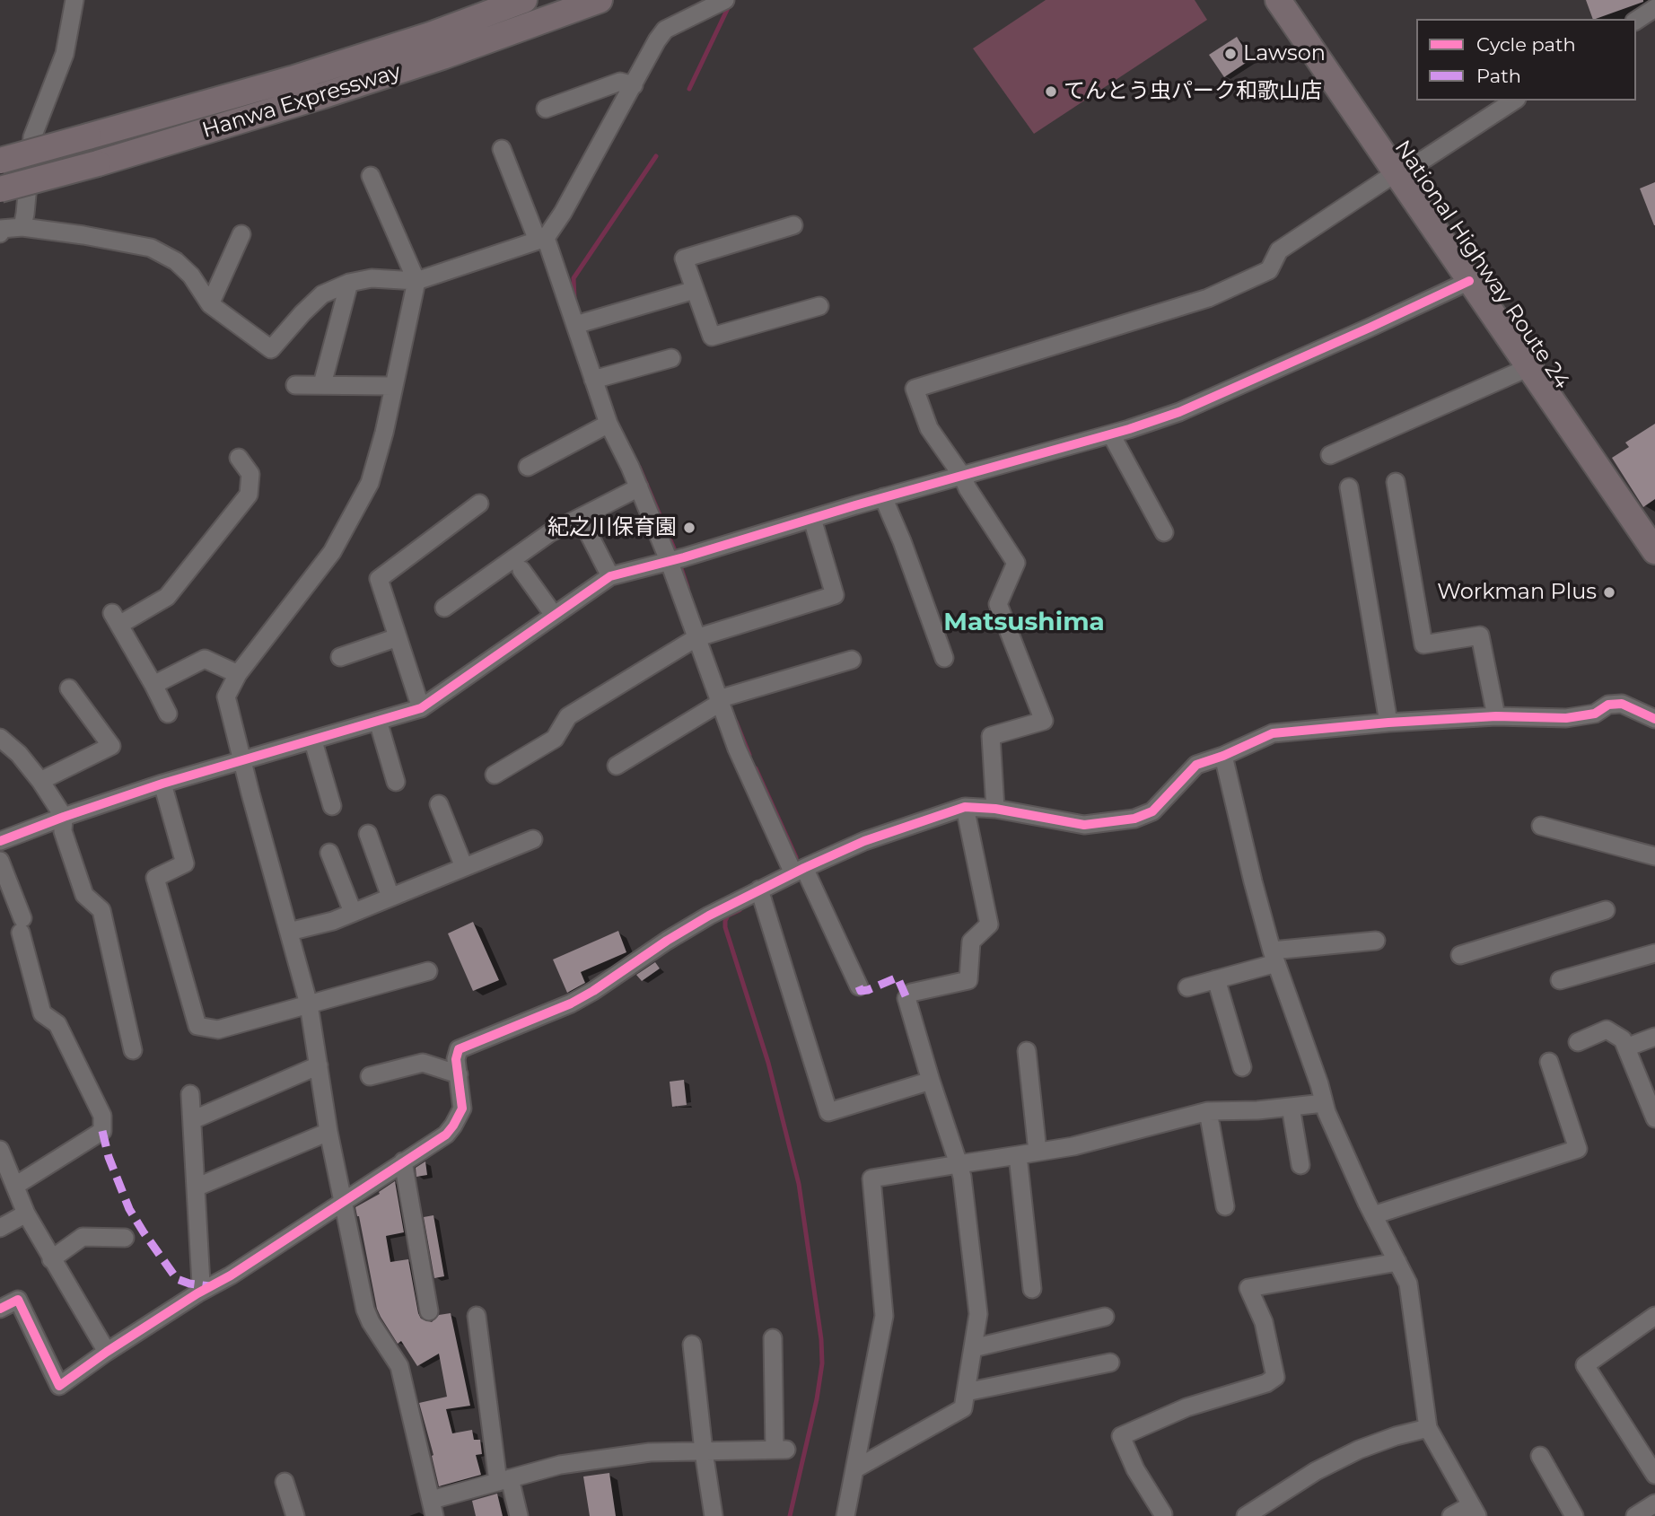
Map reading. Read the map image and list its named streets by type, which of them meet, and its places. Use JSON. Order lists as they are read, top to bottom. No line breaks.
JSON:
{"streets":{"highway":["Hanwa Expressway","National Highway Route 24"]},"districts":["Matsushima"],"places":["Lawson","てんとう虫パーク和歌山店","紀之川保育園","Workman Plus"],"legend":["Cycle path","Path"]}
